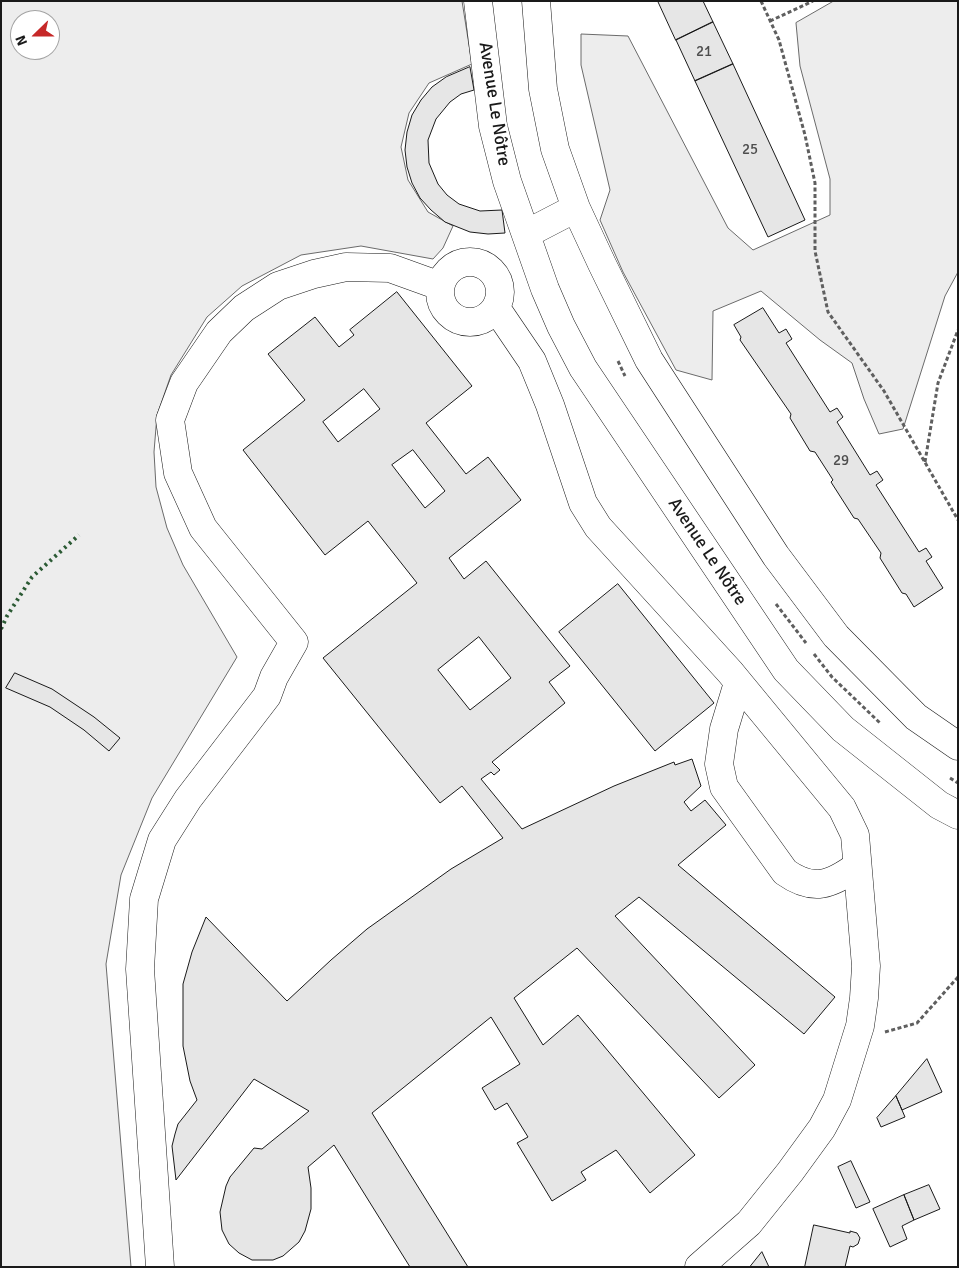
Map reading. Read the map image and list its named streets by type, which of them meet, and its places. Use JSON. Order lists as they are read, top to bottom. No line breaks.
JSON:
{"streets":{"street":["Avenue Le Nôtre"]},"house_numbers":["21","25","29"],"north":"left"}
